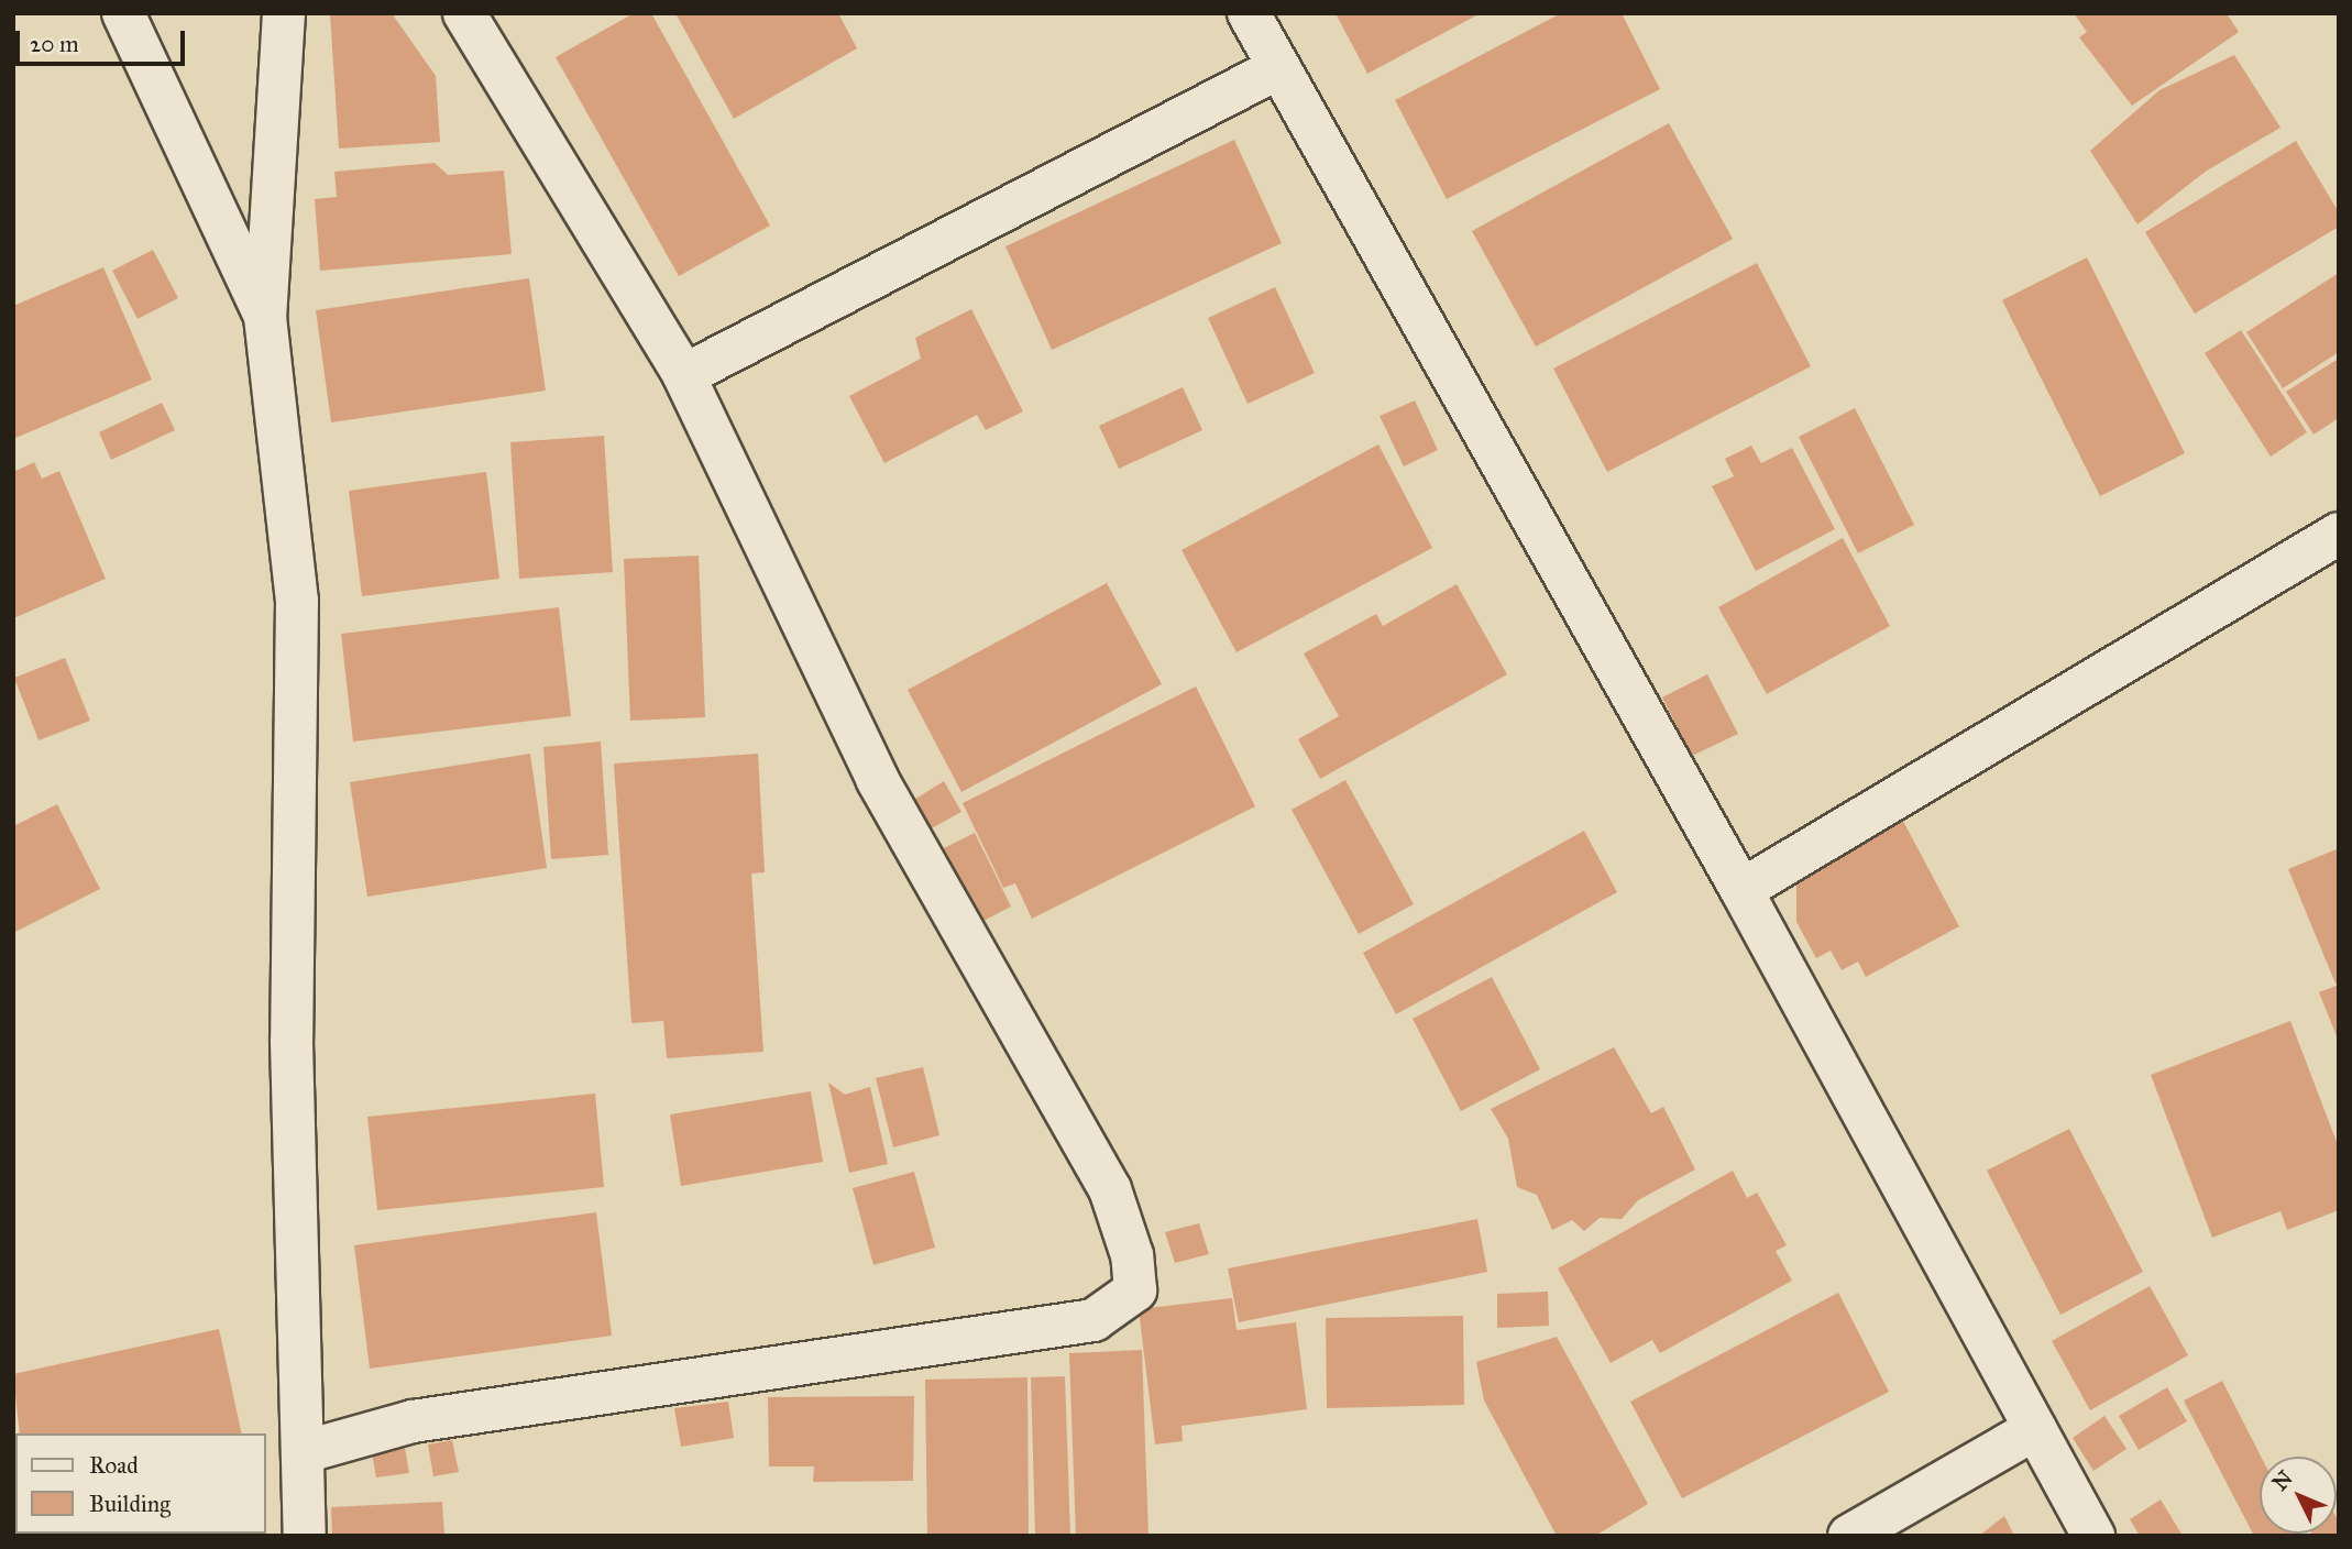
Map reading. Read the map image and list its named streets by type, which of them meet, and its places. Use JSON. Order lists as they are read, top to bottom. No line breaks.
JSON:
{"legend":["Road","Building"],"scale_bar":"20 m","north":"top left"}
